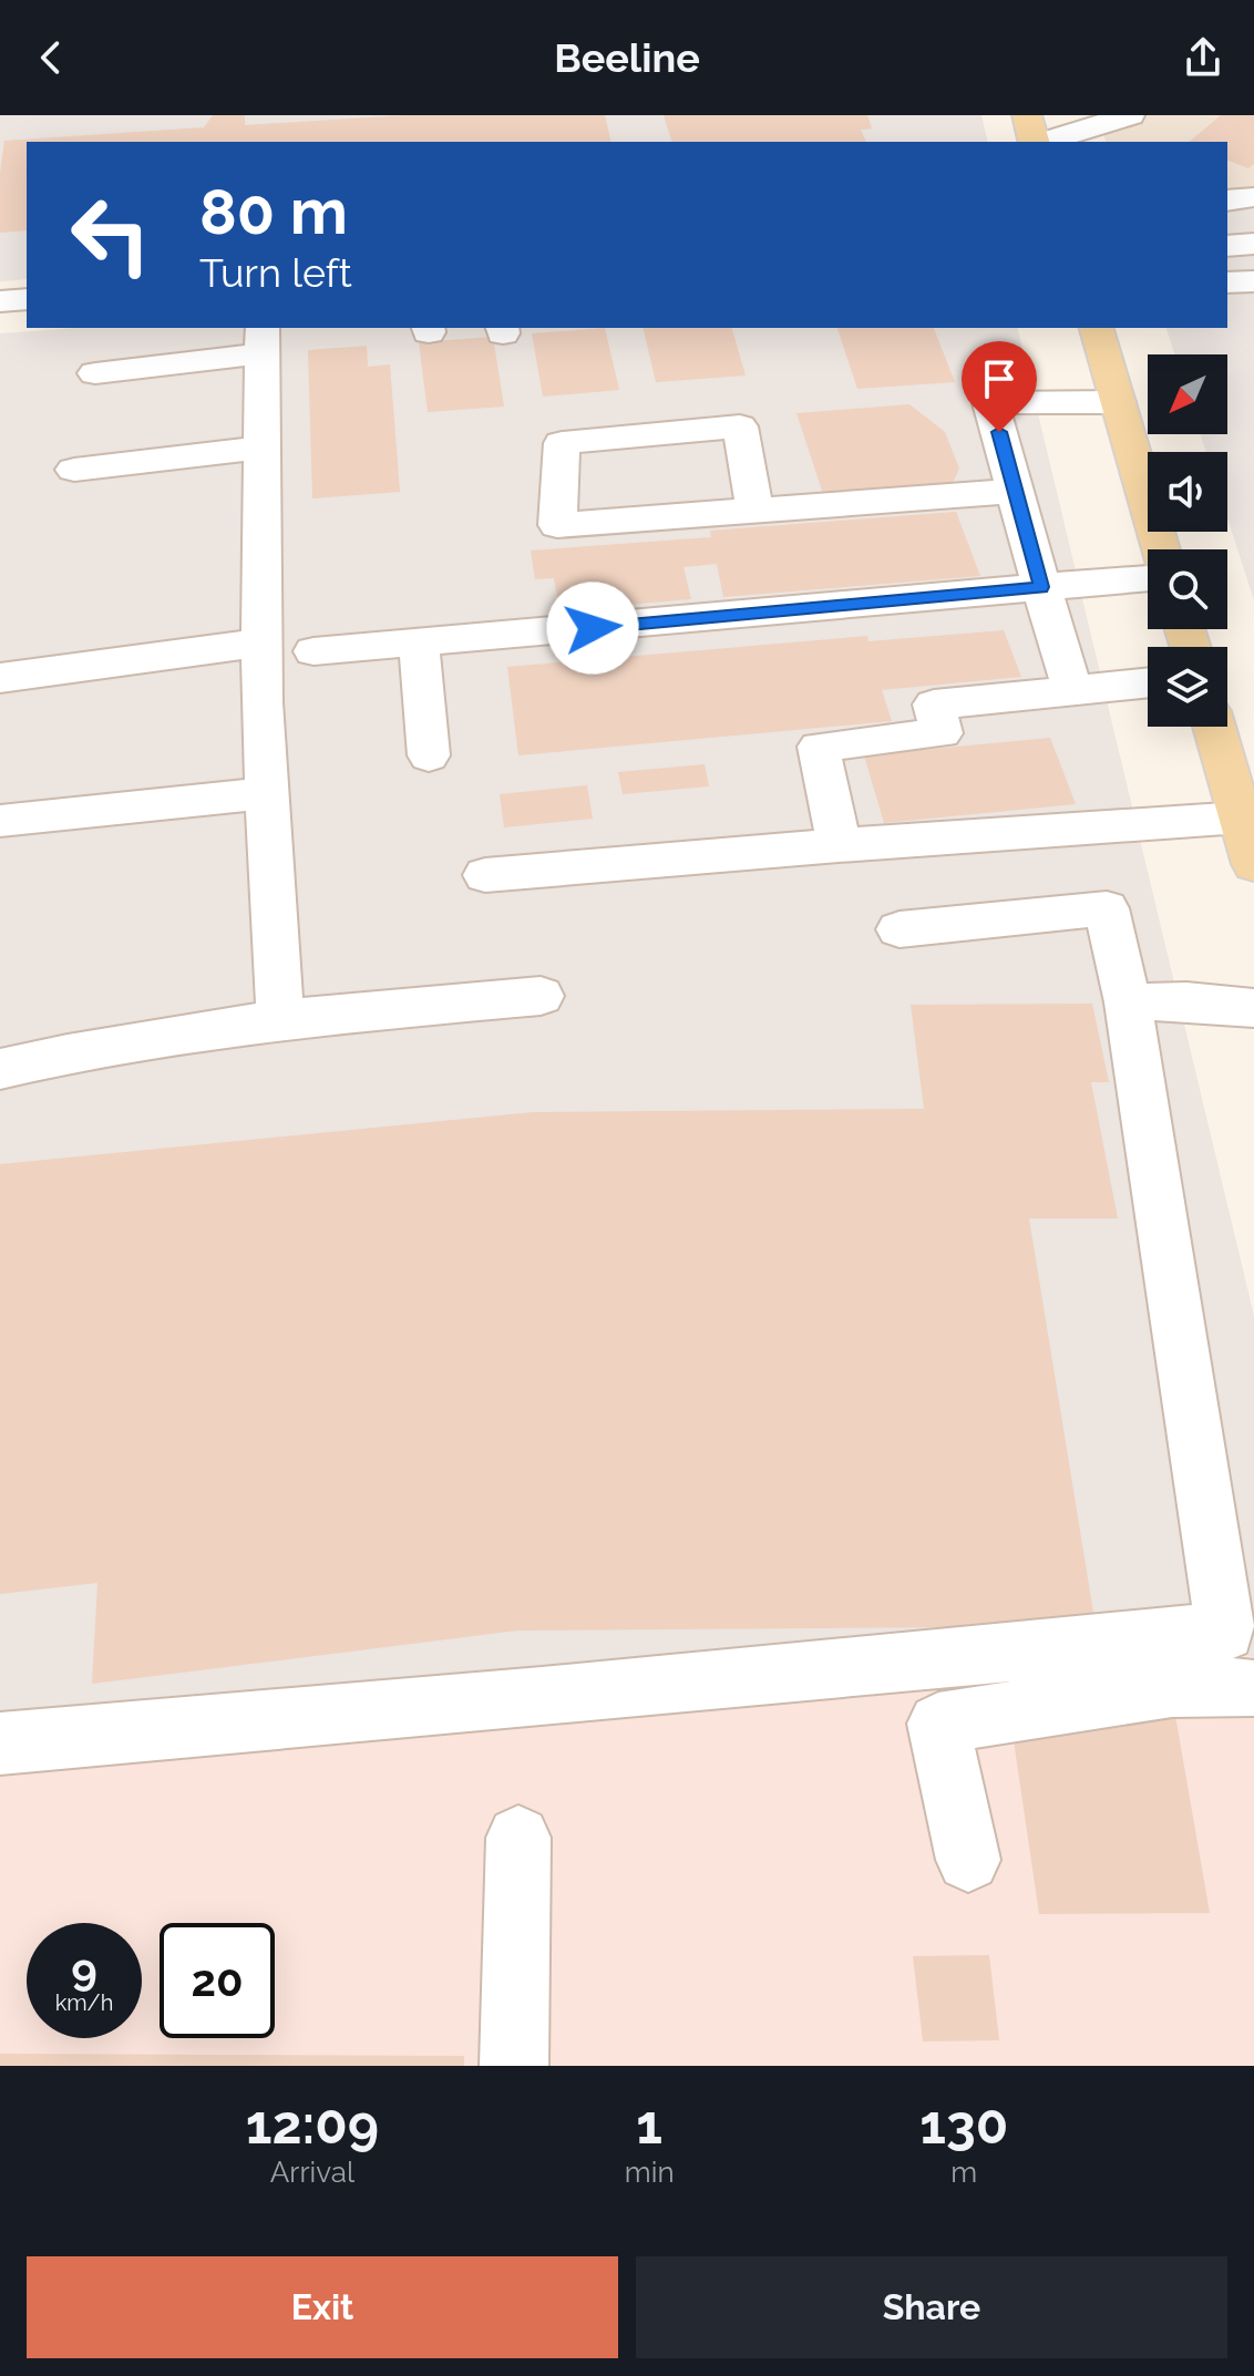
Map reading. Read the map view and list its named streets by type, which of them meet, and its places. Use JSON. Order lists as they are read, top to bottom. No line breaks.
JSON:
{"north":"bottom left","page":{"header":"Beeline","turn":["80 m","Turn left"],"speed":"9 km/h","limit":"20","eta":["12:09","Arrival","1","min","130","m"],"buttons":["Exit","Share"]}}
